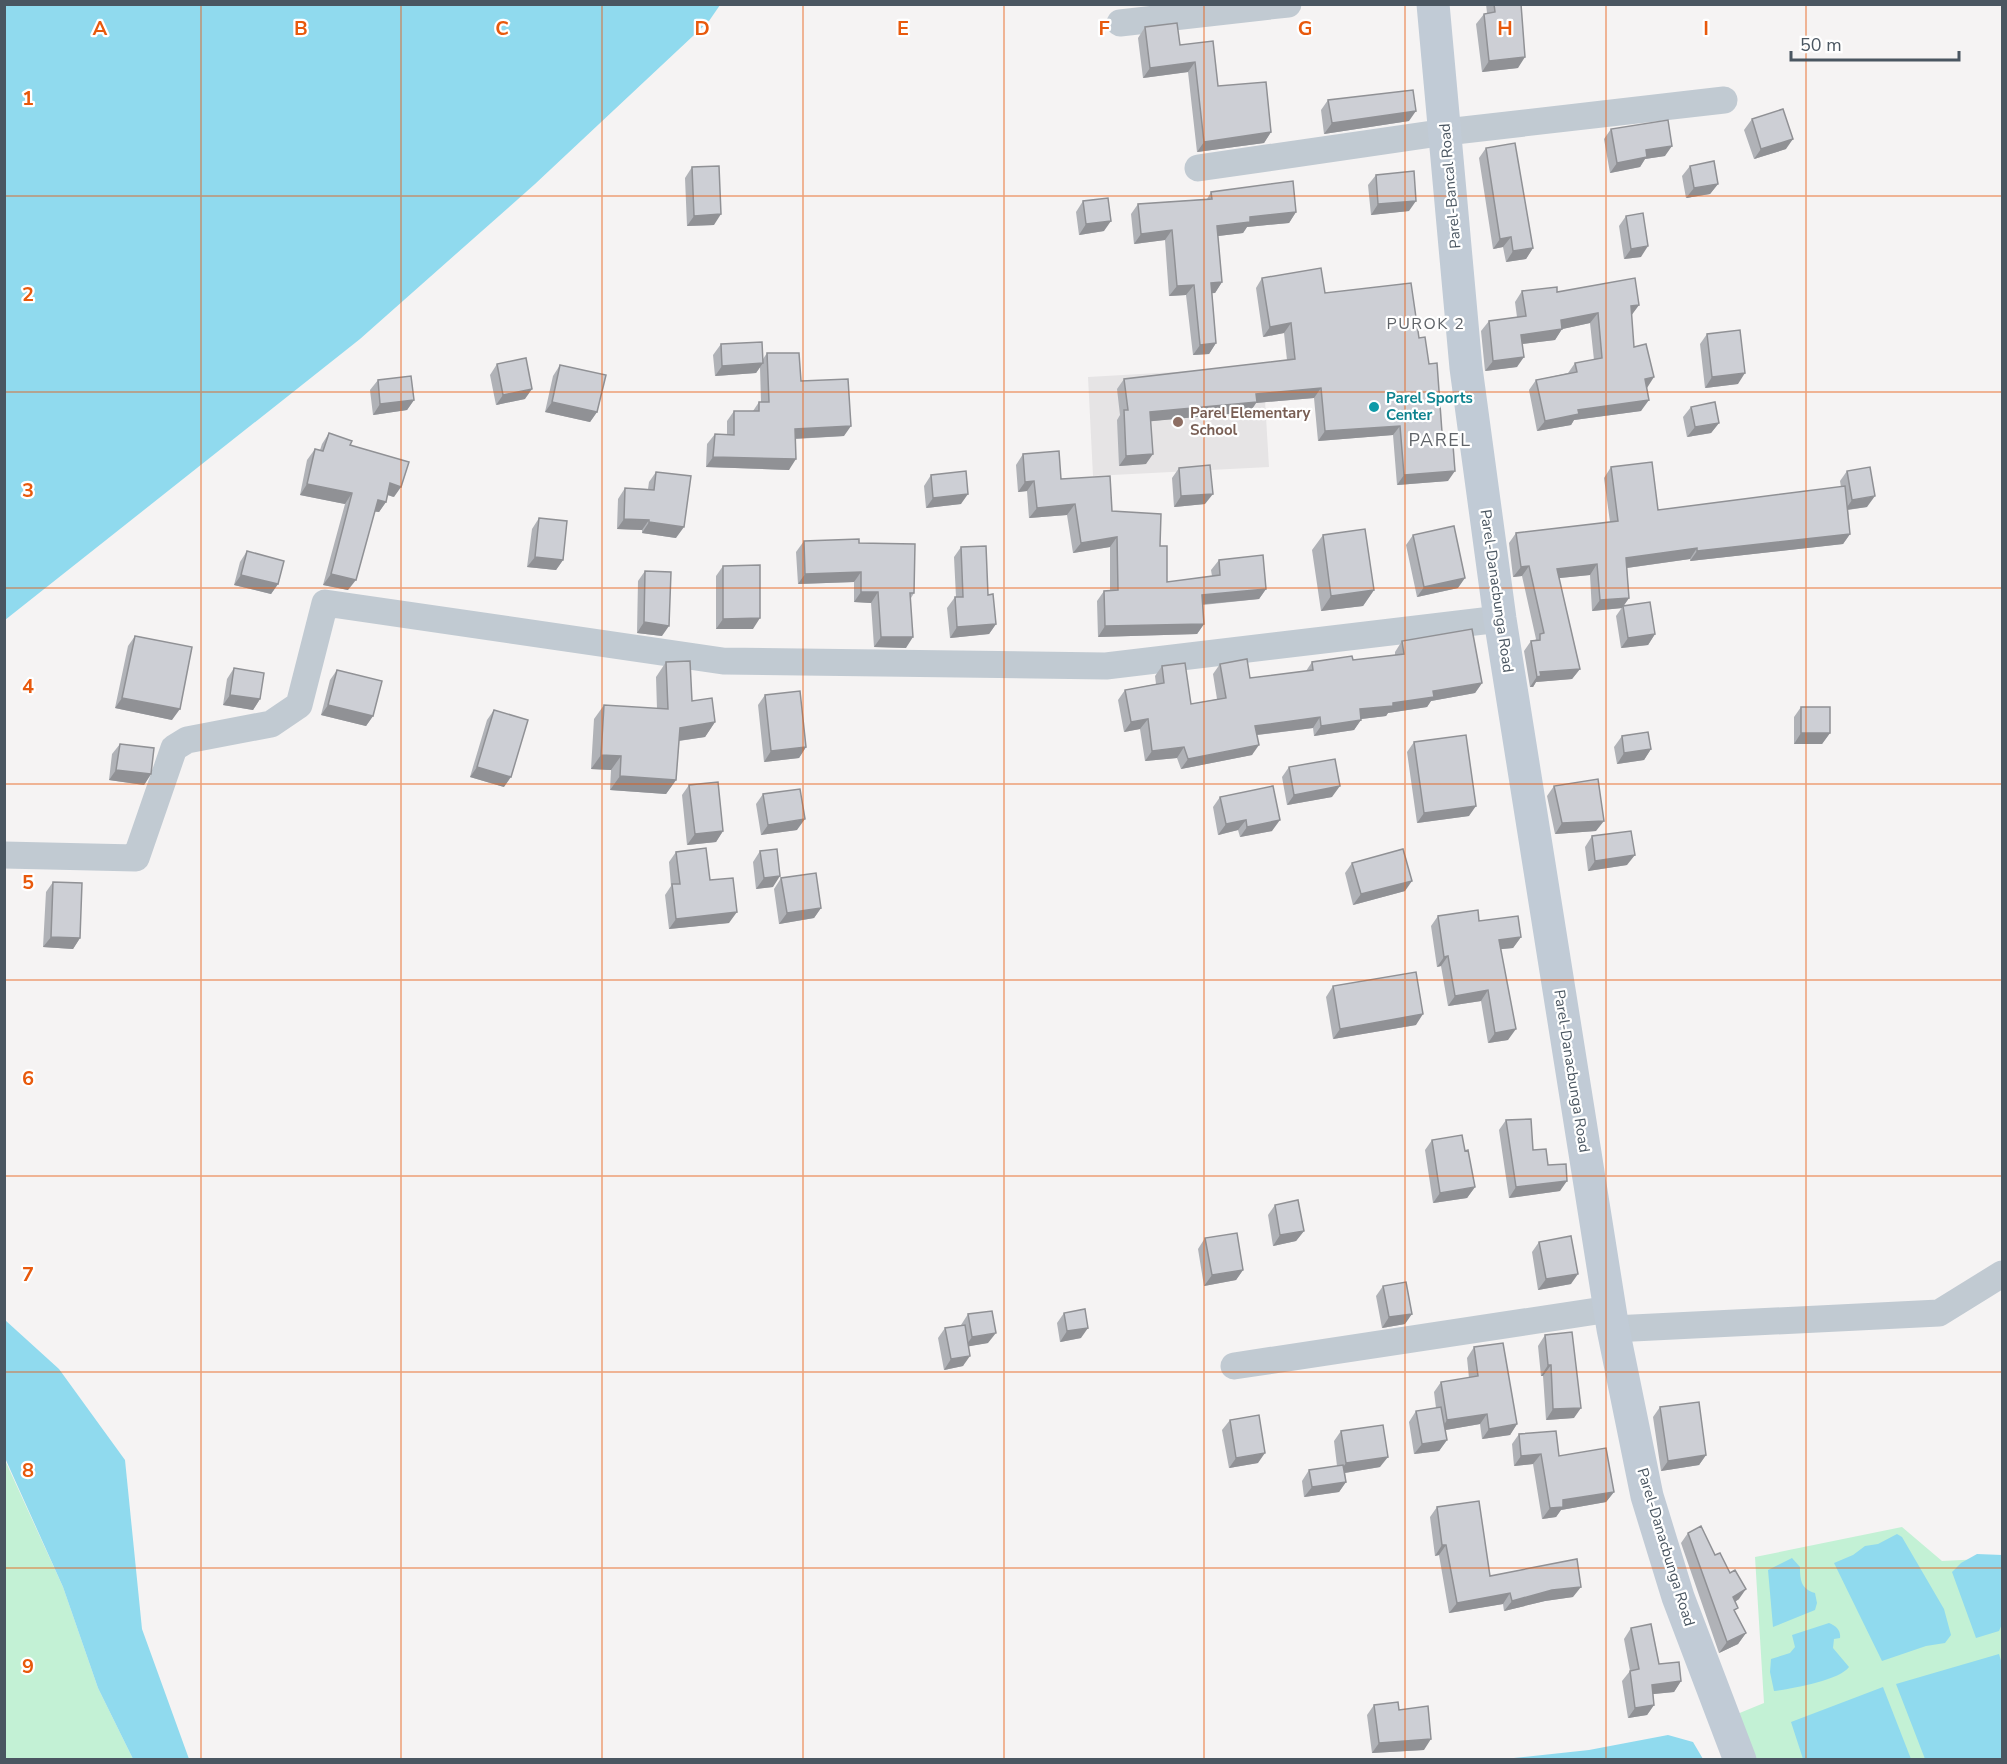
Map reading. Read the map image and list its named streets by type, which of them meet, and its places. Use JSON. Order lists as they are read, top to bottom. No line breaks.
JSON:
{"streets":{"main road":["Parel-Bancal Road","Parel-Danacbunga Road"]},"crossings":[["Parel-Bancal Road","Parel-Danacbunga Road"]],"districts":["PUROK 2","PAREL"],"places":["Parel Sports Center","Parel Elementary School"],"scale_bar":"50 m","grid":{"columns":["A","B","C","D","E","F","G","H","I"],"rows":["1","2","3","4","5","6","7","8","9"]}}
